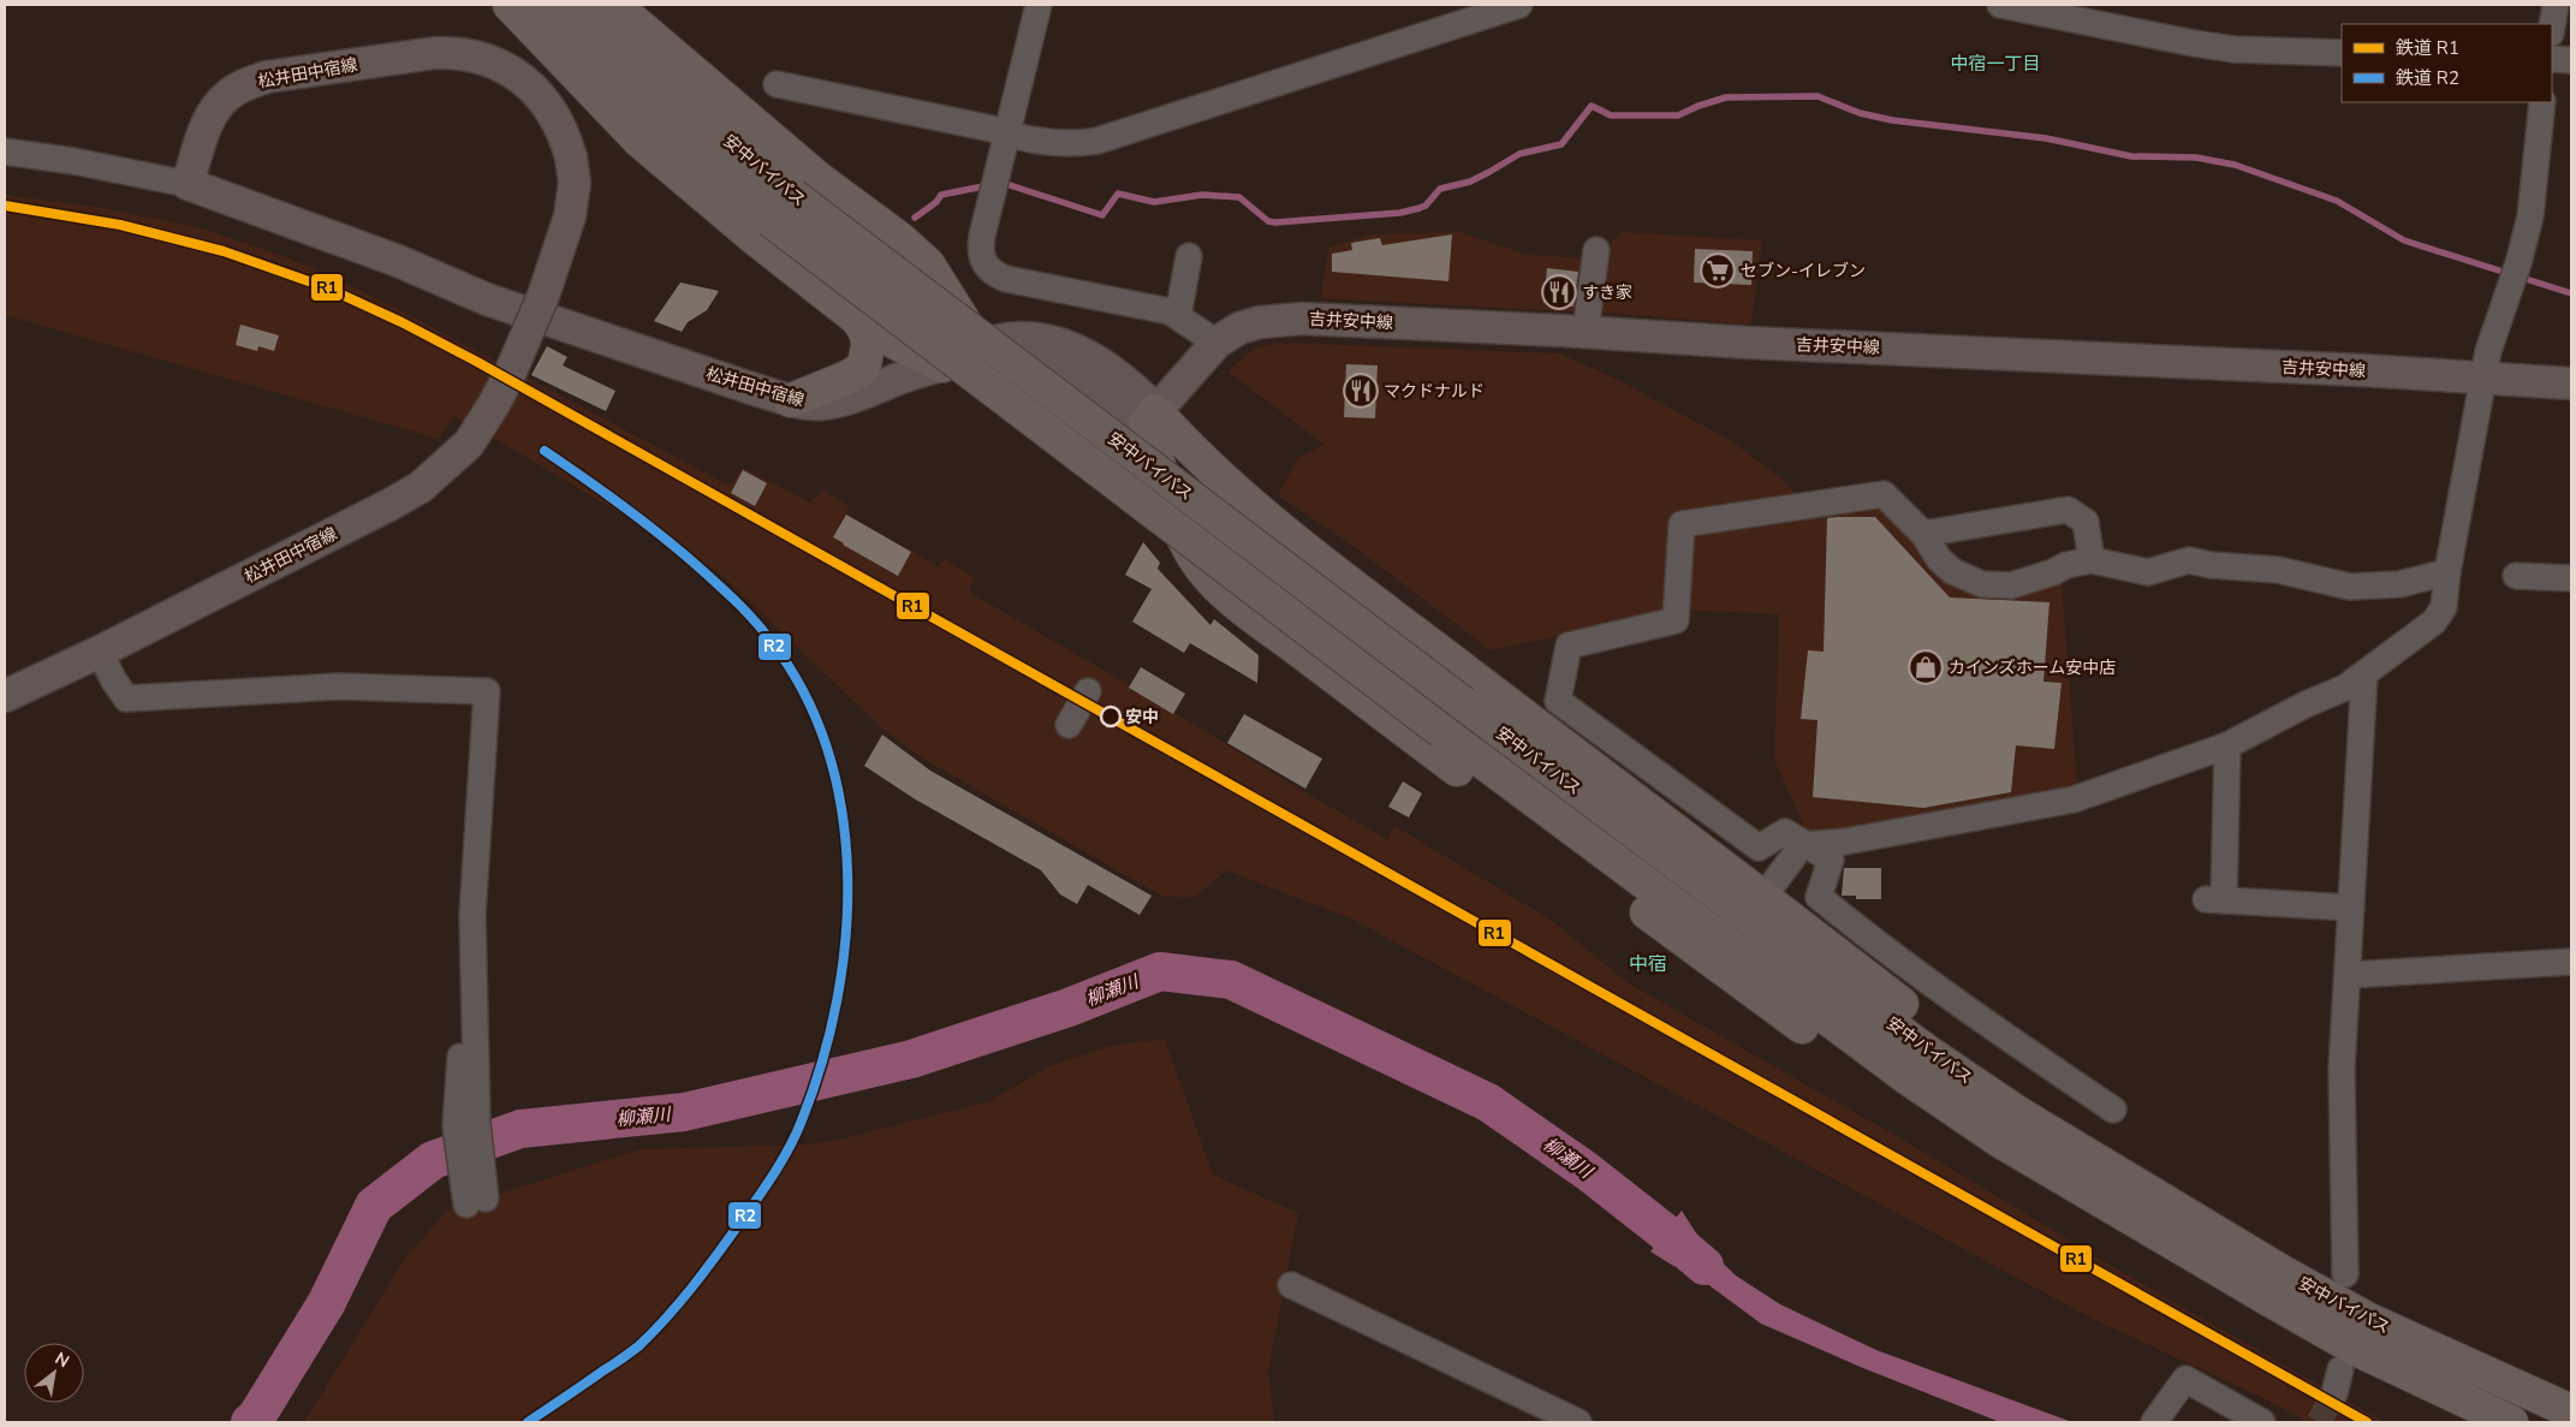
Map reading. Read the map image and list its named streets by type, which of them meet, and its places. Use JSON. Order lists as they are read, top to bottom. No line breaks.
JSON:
{"streets":{"highway":["安中バイパス"],"main road":["松井田中宿線","吉井安中線"]},"crossings":[["松井田中宿線","吉井安中線"]],"districts":["中宿一丁目","中宿"],"water":["柳瀬川"],"places":{"supermarket":["セブン-イレブン"],"restaurant":["すき家","マクドナルド"],"shop":["カインズホーム安中店"],"other":["安中"]},"lines":["rail line R1","rail line R2"],"legend":["鉄道 R1","鉄道 R2"],"north":"top right"}
